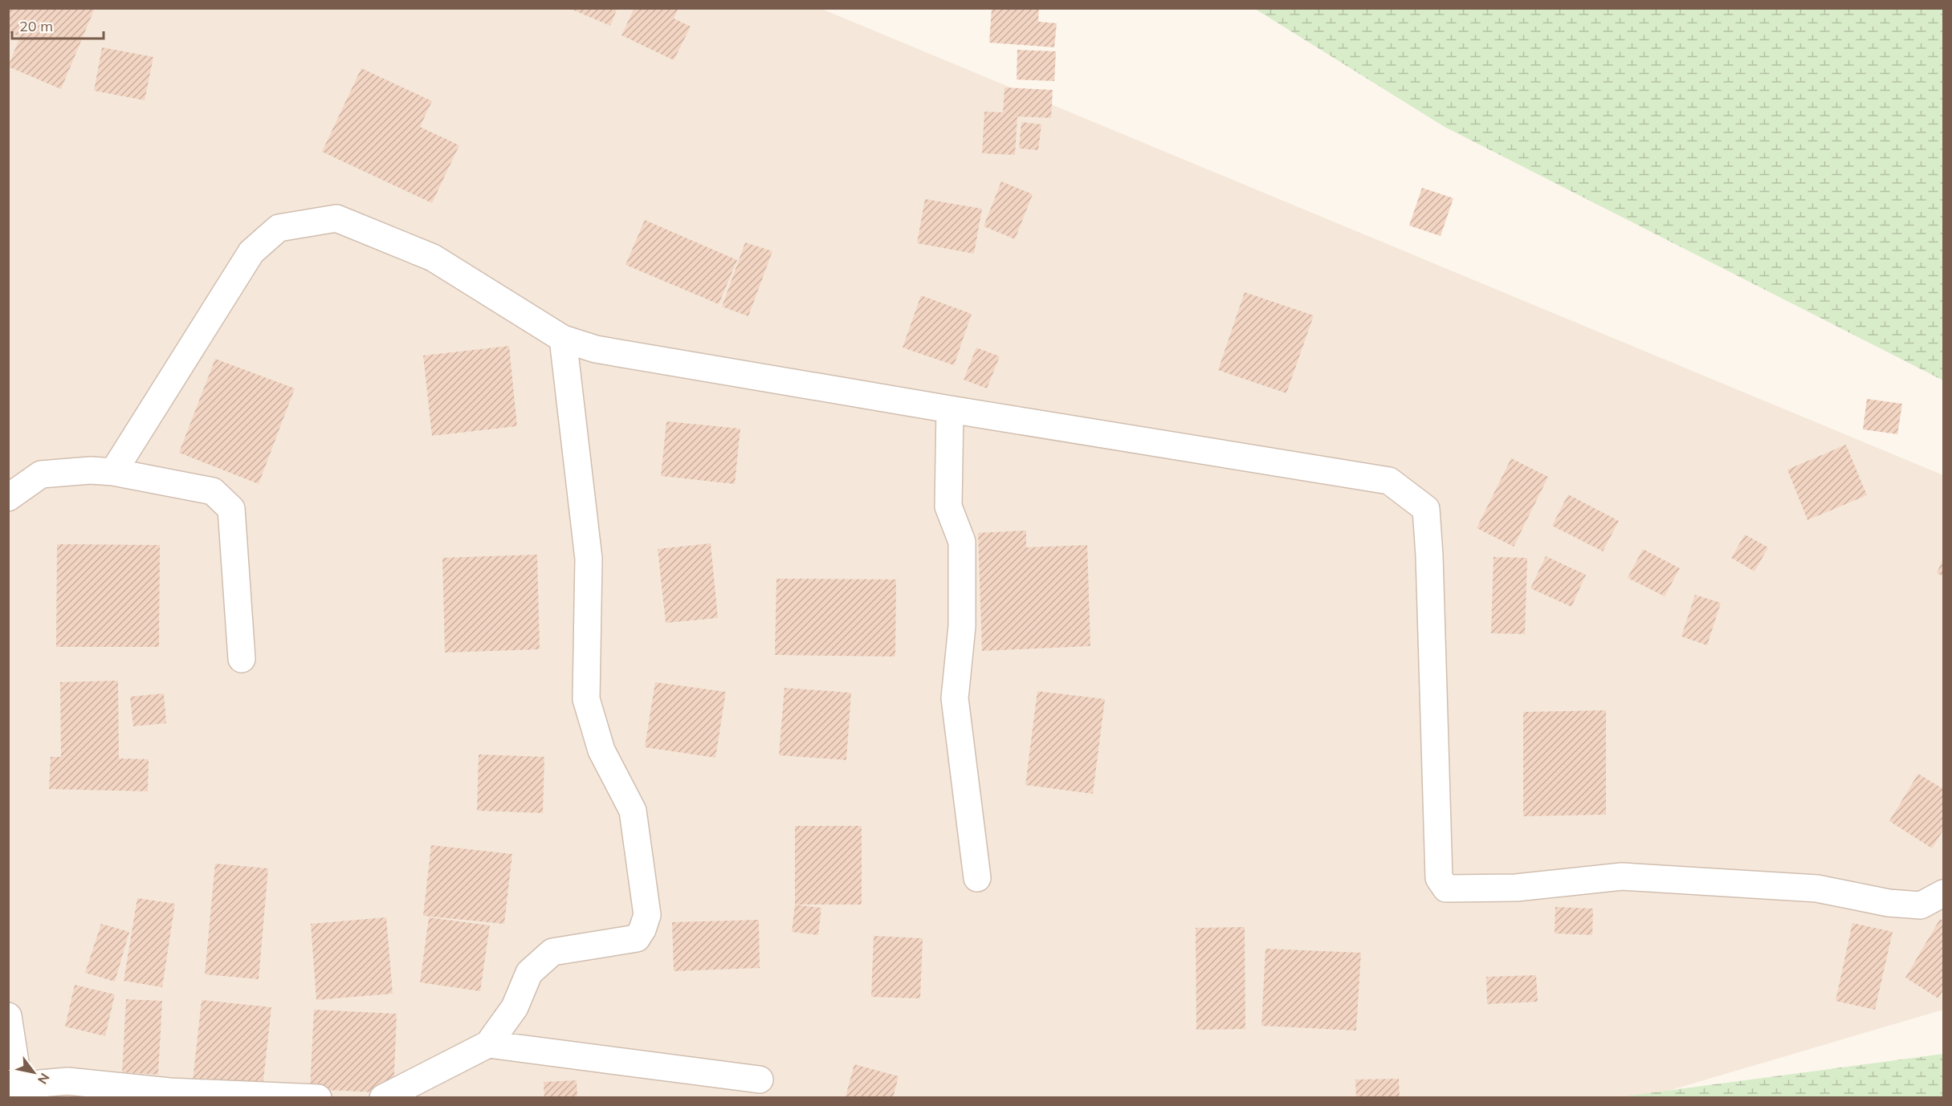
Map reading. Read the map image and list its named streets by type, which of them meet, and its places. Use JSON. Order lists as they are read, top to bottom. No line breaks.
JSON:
{"scale_bar":"20 m","north":"bottom right"}
